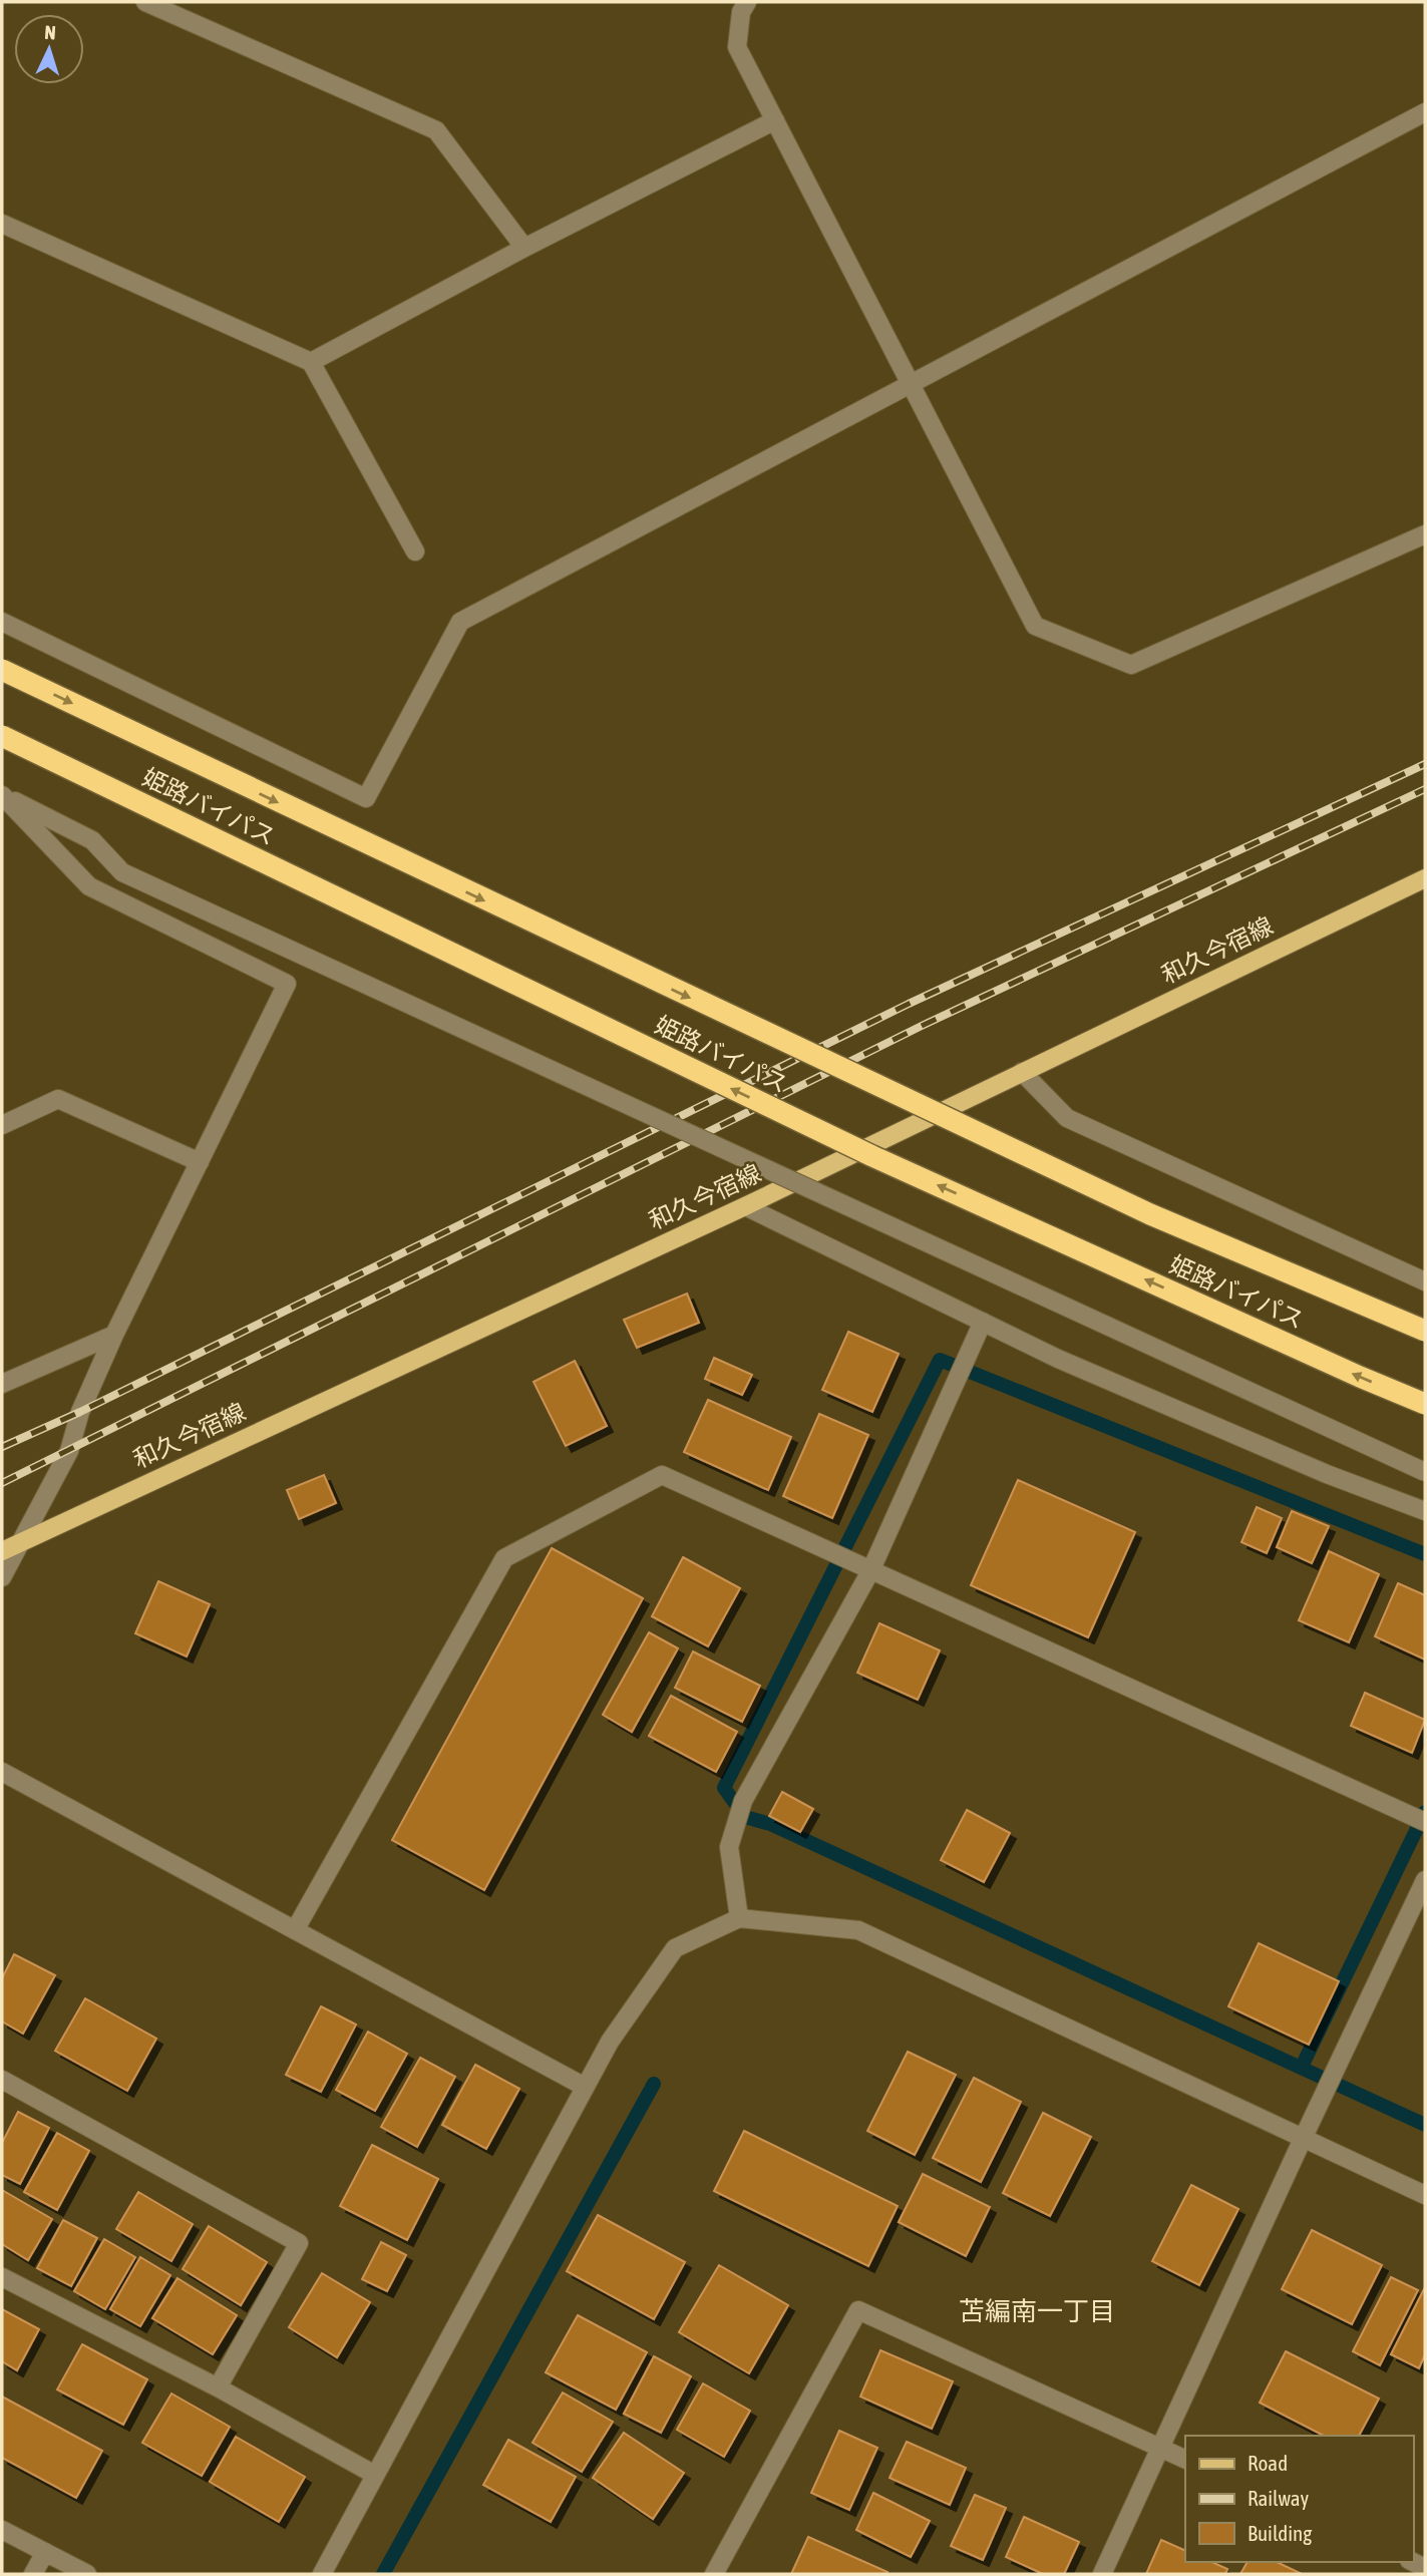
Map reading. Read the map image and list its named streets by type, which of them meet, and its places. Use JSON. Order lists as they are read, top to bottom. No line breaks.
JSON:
{"streets":{"highway":["姫路バイパス"],"main road":["和久今宿線"]},"districts":["苫編南一丁目"],"legend":["Road","Railway","Building"],"north":"top"}
